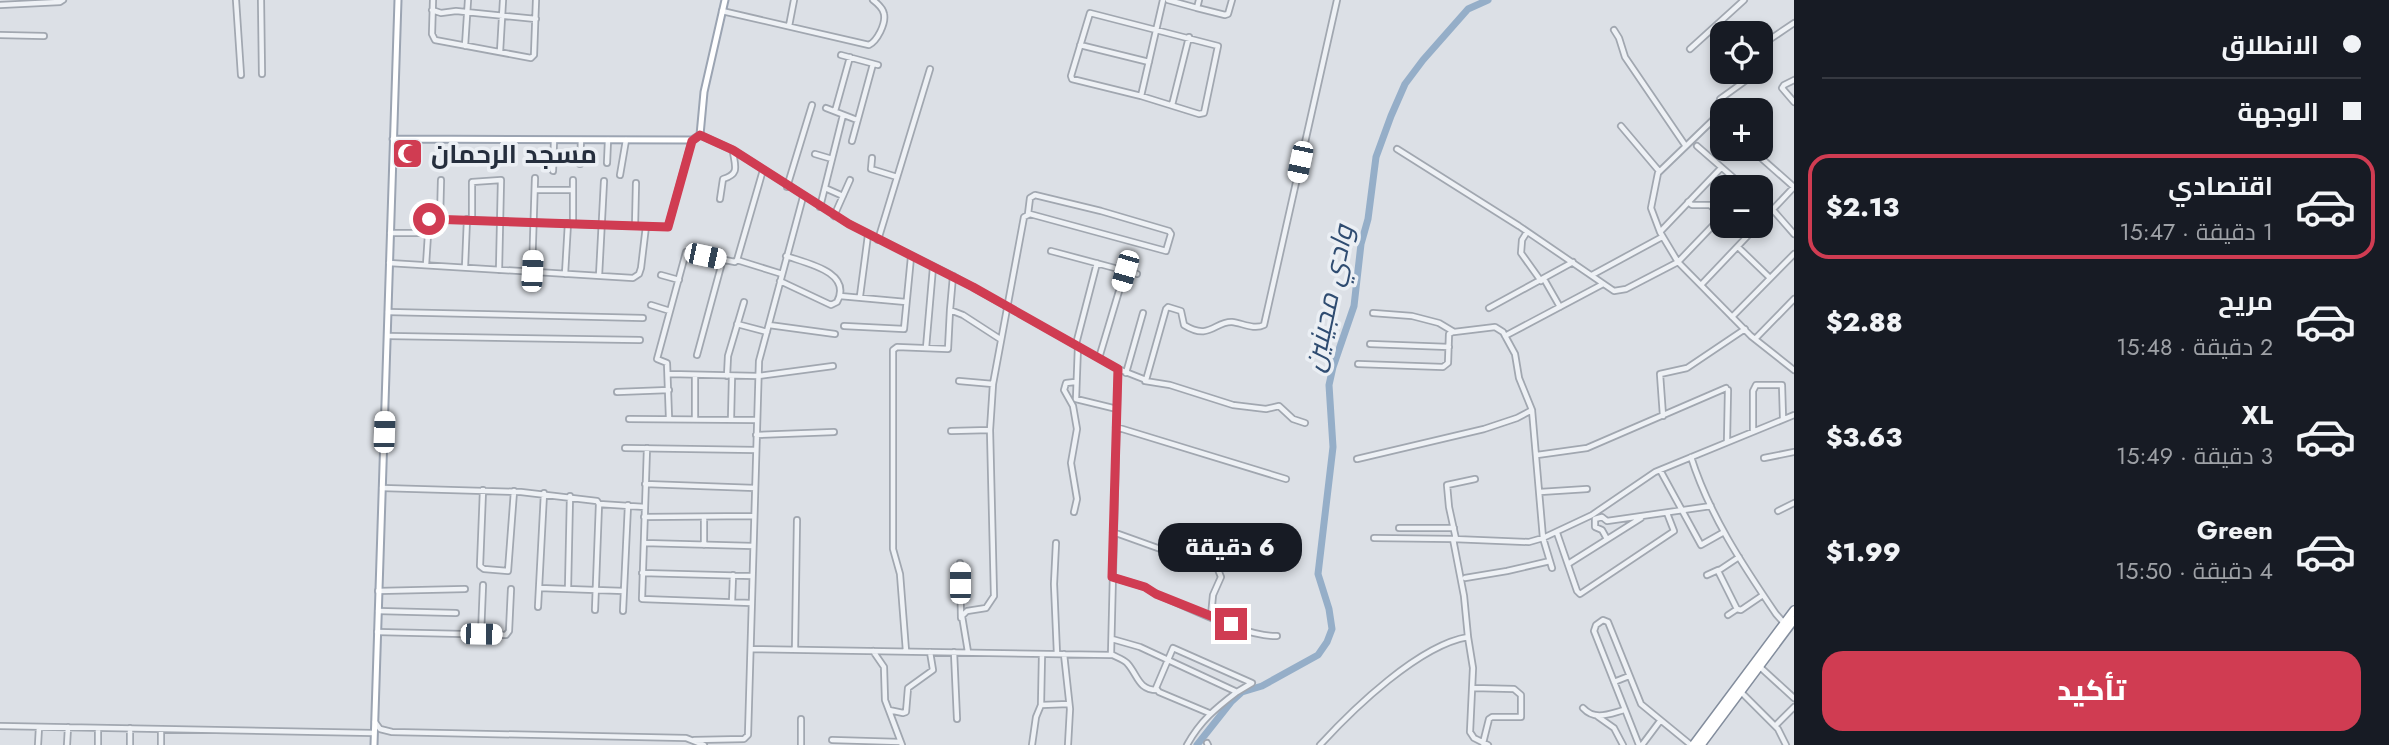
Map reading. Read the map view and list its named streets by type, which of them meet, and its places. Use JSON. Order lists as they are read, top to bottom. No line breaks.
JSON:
{"water":["وادي مجينين"],"places":{"mosque":["مسجد الرحمان"]},"page":{"banner":["الانطلاق","الوجهة"],"map_buttons":["+","−"],"list":[{"name":"اقتصادي","note":"1 دقيقة · 15:47","value":"$2.13"},{"name":"مريح","note":"2 دقيقة · 15:48","value":"$2.88"},{"name":"XL","note":"3 دقيقة · 15:49","value":"$3.63"},{"name":"Green","note":"4 دقيقة · 15:50","value":"$1.99"}],"bubble":"6 دقيقة","buttons":"تأكيد"}}
